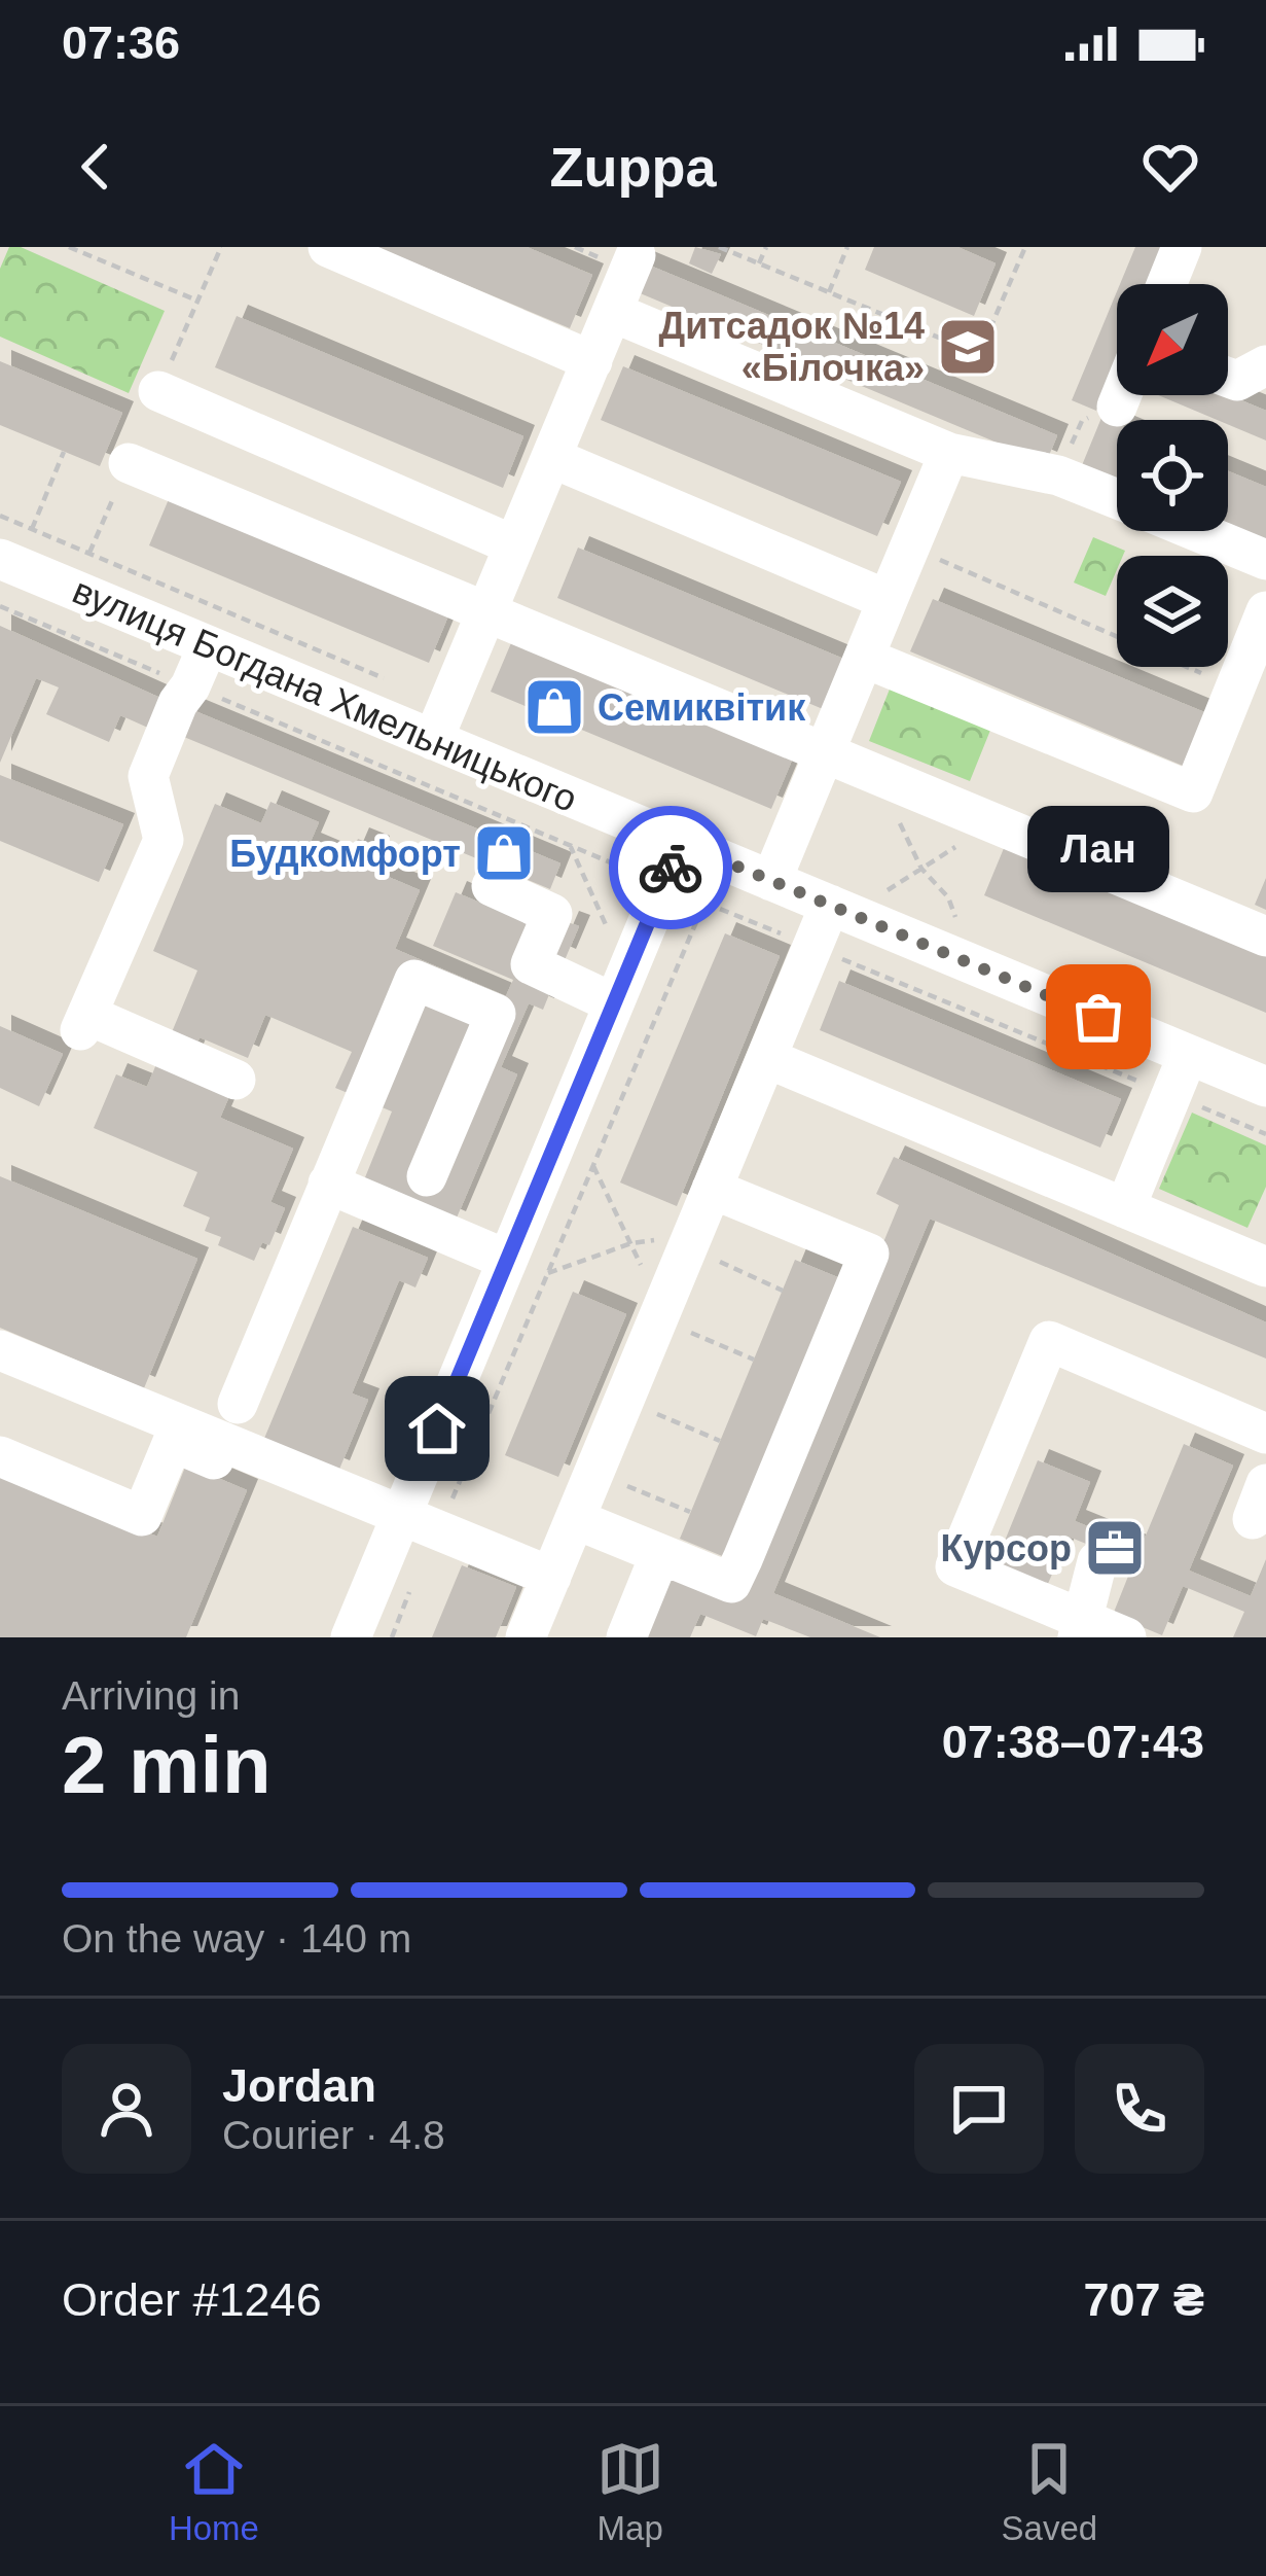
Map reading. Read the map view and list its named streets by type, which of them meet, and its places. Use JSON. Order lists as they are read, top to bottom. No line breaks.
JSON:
{"streets":{"street":["вулиця Богдана Хмельницького"]},"places":{"school or university":["Дитсадок №14 «Білочка»"],"shop":["Семиквітик","Будкомфорт"],"other":["Лан"],"office":["Курсор"]},"north":"bottom left","page":{"status":"07:36","header":"Zuppa","bubble":"Лан","heading":["2 min","Arriving in","07:38–07:43"],"panel":["Jordan","Courier · 4.8","Order #1246","707 ₴"],"bar":"On the way · 140 m","tabs":["Home","Map","Saved"]}}
